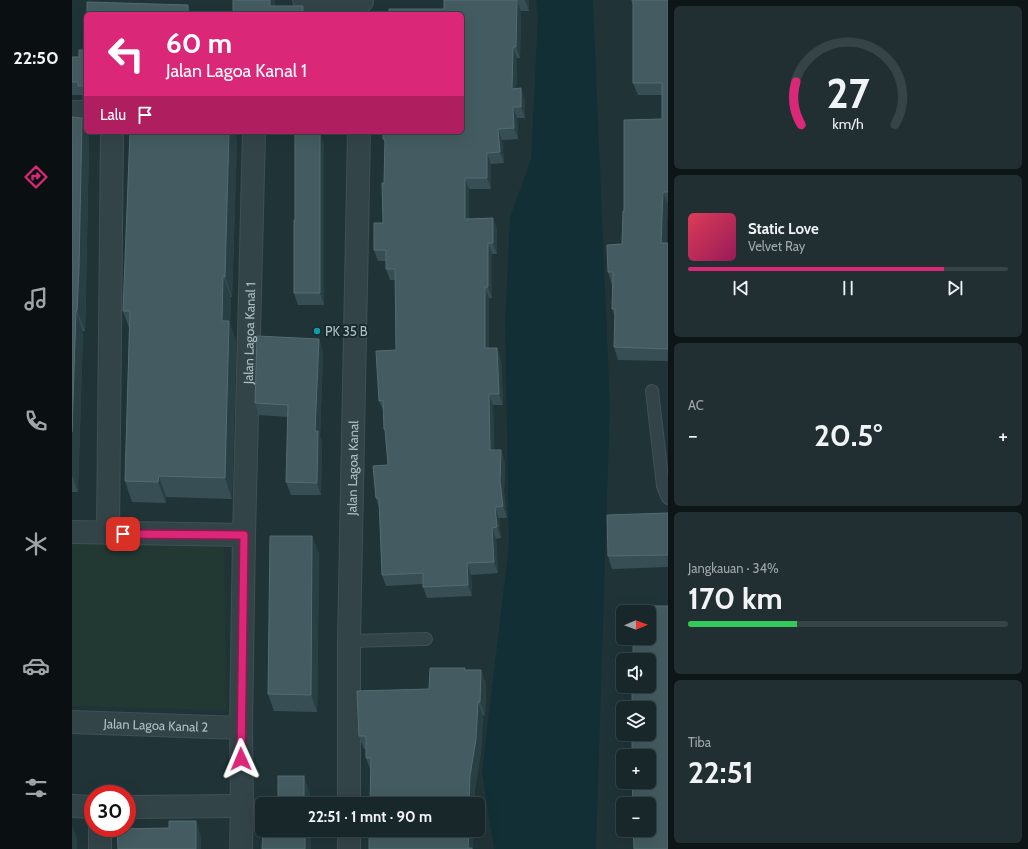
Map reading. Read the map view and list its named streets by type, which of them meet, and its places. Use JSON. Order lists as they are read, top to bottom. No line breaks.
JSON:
{"streets":{"street":["Jalan Lagoa Kanal 1","Jalan Lagoa Kanal","Jalan Lagoa Kanal 2"]},"crossings":[["Jalan Lagoa Kanal 1","Jalan Lagoa Kanal 2"]],"places":["PK 35 B"],"north":"right","page":{"tabs":"22:50","turn":["60 m","Jalan Lagoa Kanal 1"],"then":"Lalu","song":["Static Love","Velvet Ray"],"tile":["AC",["Jangkauan · 34%","170 km"],["Tiba","22:51"]],"heat":["−","20.5°","+"],"map_buttons":["+","−"],"limit":"30","trip":"22:51 · 1 mnt · 90 m","gauge":["27","km/h"]}}
